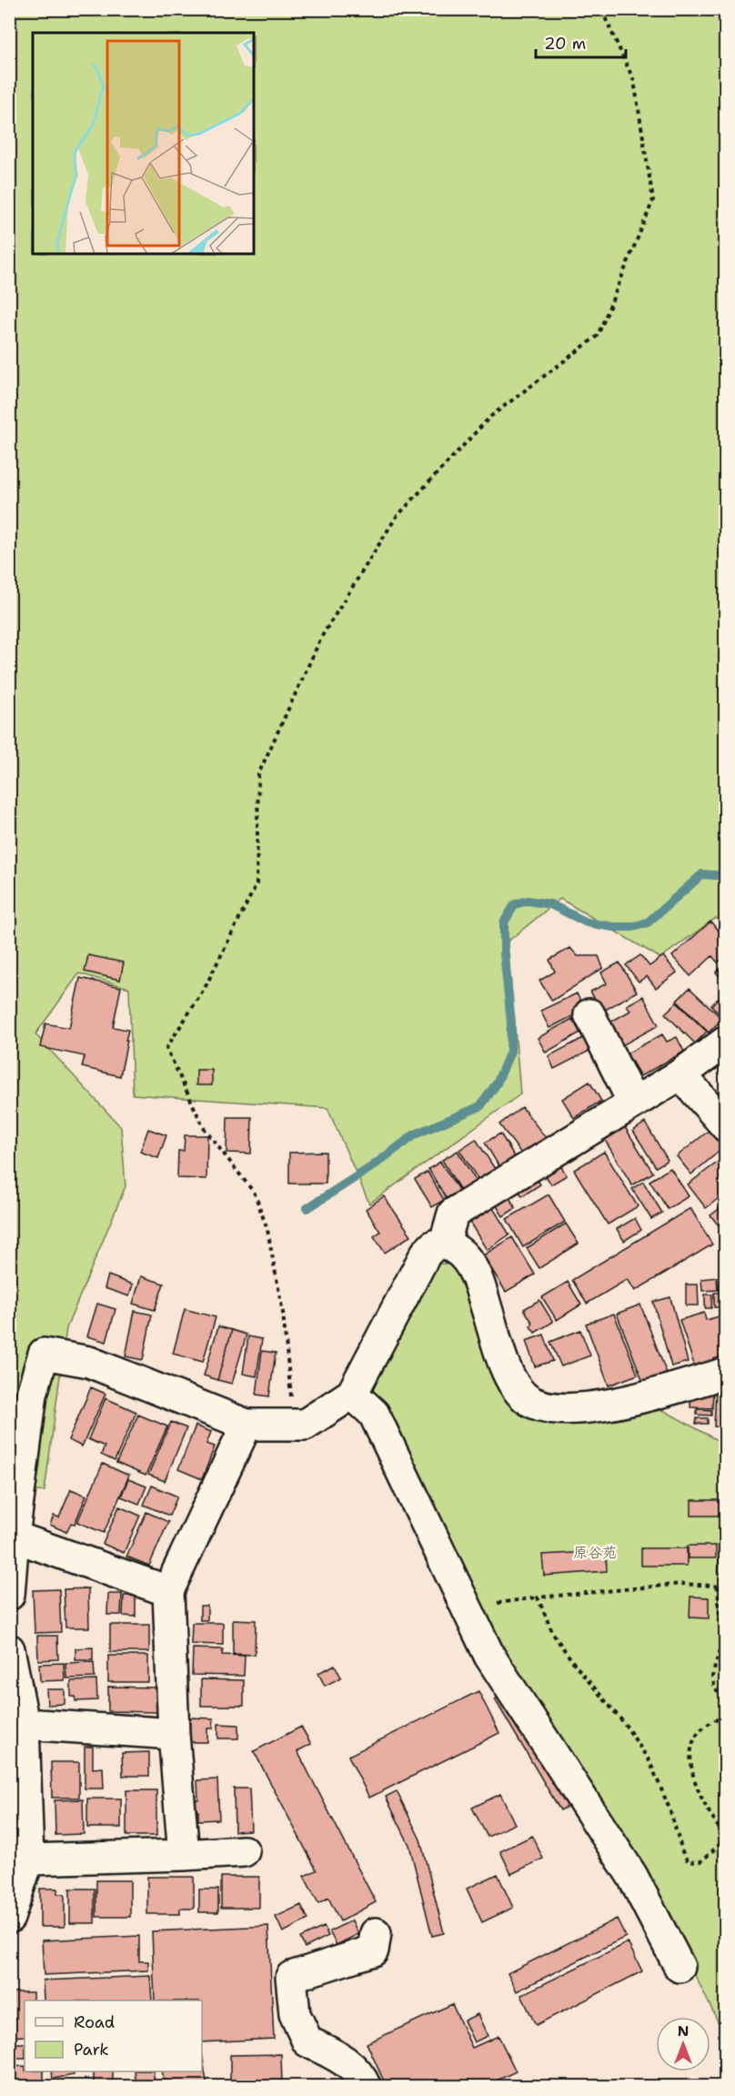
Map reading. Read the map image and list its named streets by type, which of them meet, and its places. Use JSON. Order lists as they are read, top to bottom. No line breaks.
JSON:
{"parks":["原谷苑"],"legend":["Road","Park"],"scale_bar":"20 m","north":"top"}
